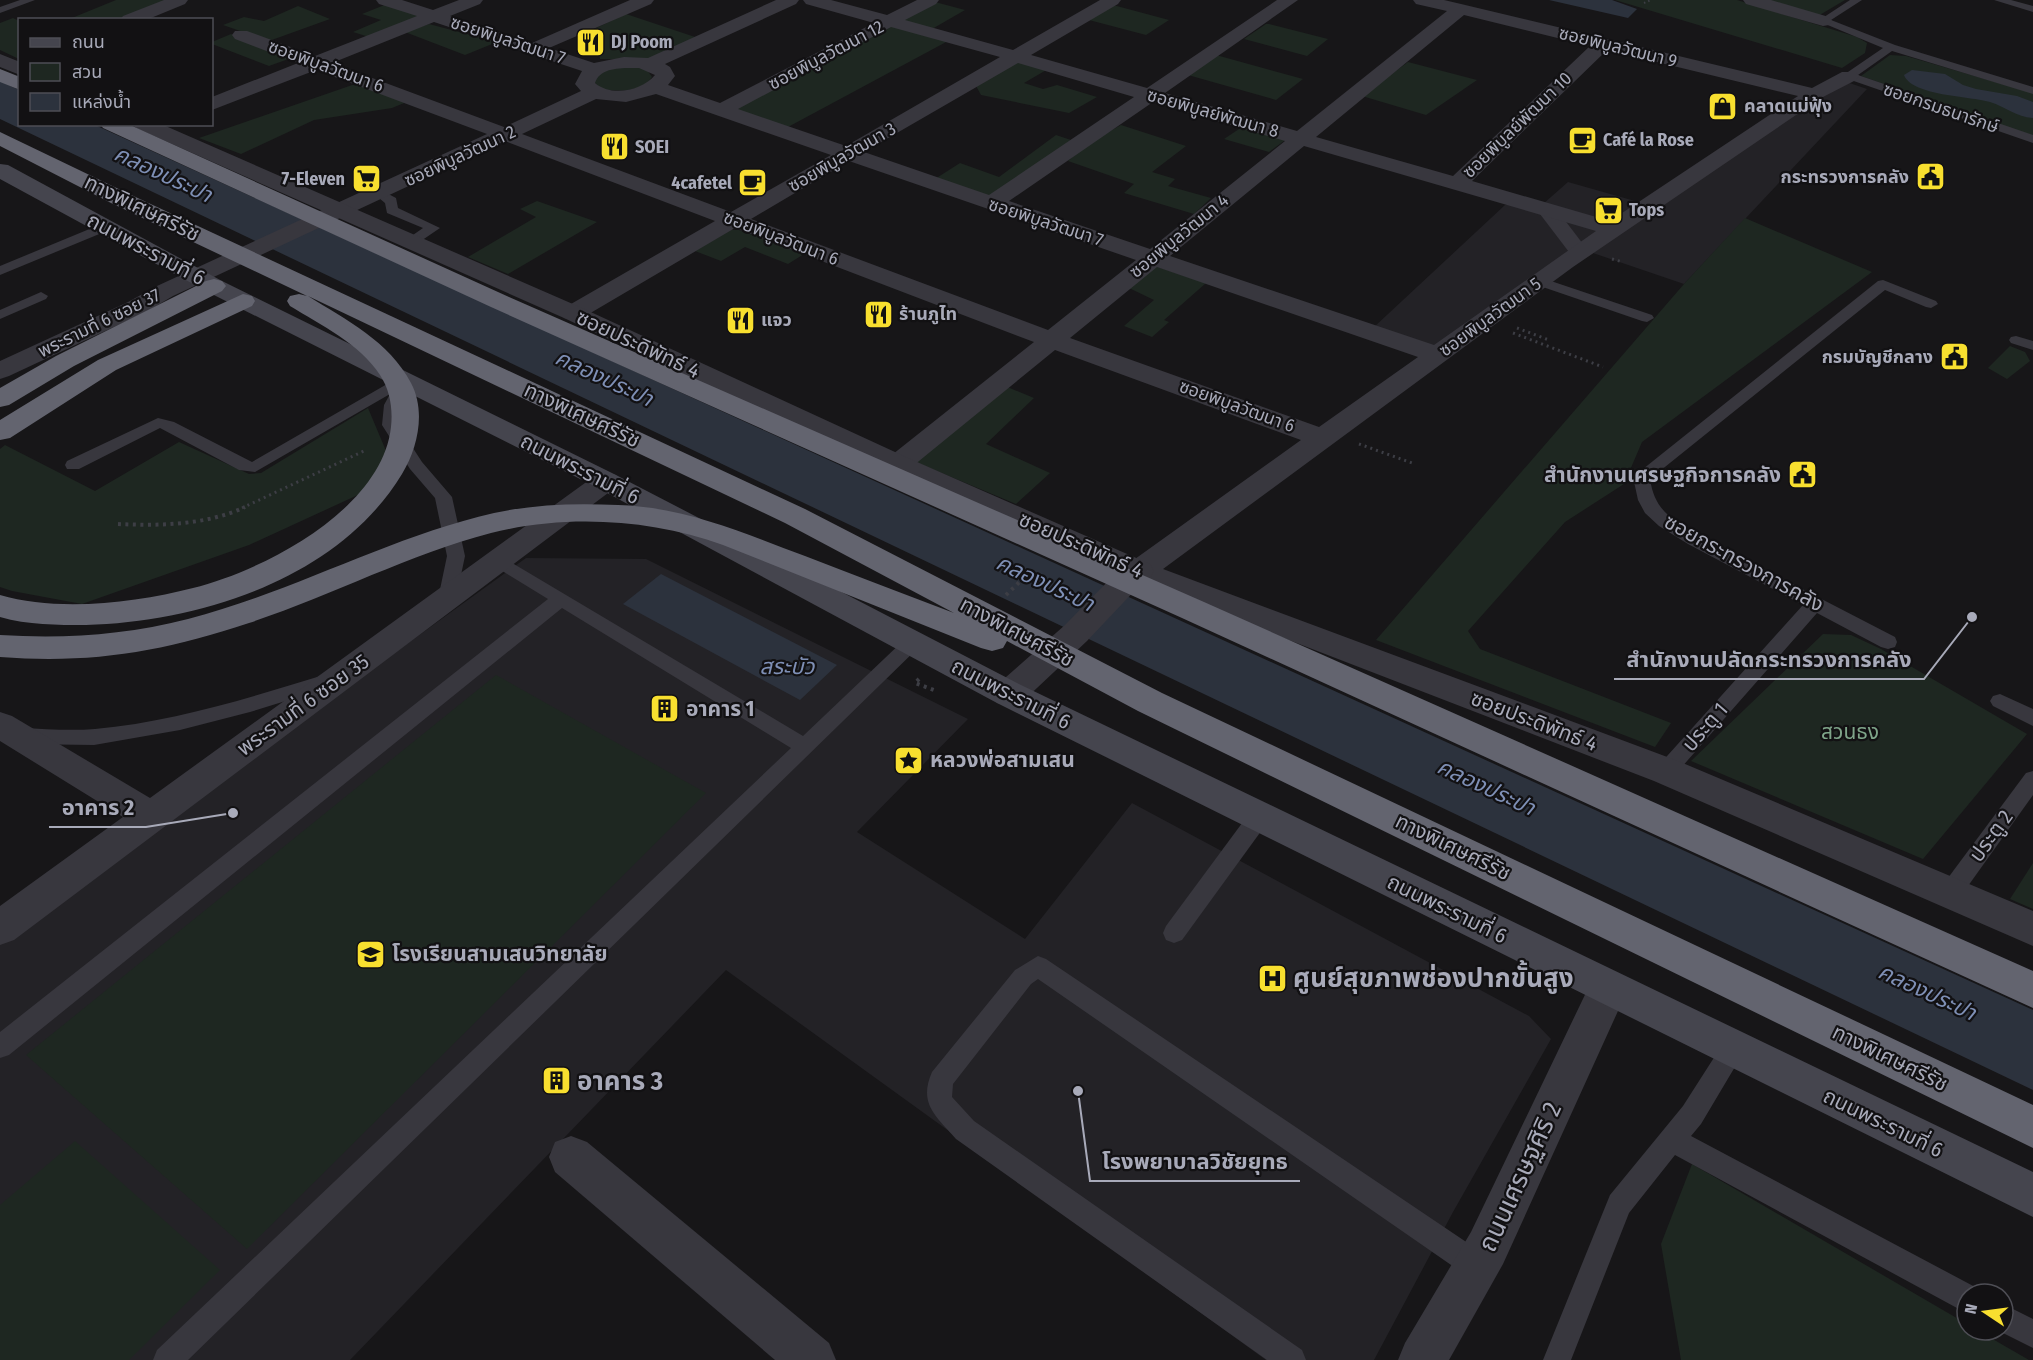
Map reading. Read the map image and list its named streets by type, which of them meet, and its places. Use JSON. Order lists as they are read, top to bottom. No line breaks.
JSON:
{"streets":{"highway":["ทางพิเศษศรีรัช"],"main road":["ถนนพระรามที่ 6"],"street":["ซอยพิบูลวัฒนา 7","ซอยพิบูลวัฒนา 9","ซอยพิบูลวัฒนา 12","ซอยพิบูลวัฒนา 6","ซอยพิบูลย์พัฒนา 8","ซอยพิบูลย์พัฒนา 10","ซอยพิบูลวัฒนา 2","ซอยพิบูลวัฒนา 3","ซอยพิบูลวัฒนา 4","ซอยพิบูลวัฒนา 5","พระรามที่ 6 ซอย 37","ซอยประดิพัทธ์ 4","พระรามที่ 6 ซอย 35","ถนนเศรษฐศิริ 2"],"lane":["ซอยกรมธนารักษ์","ซอยกระทรวงการคลัง","ประตู 1","ประตู 2"]},"crossings":[["ซอยพิบูลวัฒนา 7","ซอยพิบูลวัฒนา 12"],["ซอยพิบูลวัฒนา 7","ซอยพิบูลวัฒนา 3"],["ซอยพิบูลวัฒนา 7","ซอยพิบูลวัฒนา 4"],["ซอยพิบูลวัฒนา 7","ซอยพิบูลวัฒนา 5"],["ซอยพิบูลวัฒนา 9","ซอยพิบูลย์พัฒนา 10"],["ซอยพิบูลวัฒนา 9","ซอยพิบูลวัฒนา 4"],["ซอยพิบูลวัฒนา 9","ซอยพิบูลวัฒนา 5"],["ซอยพิบูลวัฒนา 12","ซอยพิบูลย์พัฒนา 8"],["ซอยพิบูลวัฒนา 6","ซอยพิบูลวัฒนา 2"],["ซอยพิบูลวัฒนา 6","ซอยพิบูลวัฒนา 3"],["ซอยพิบูลวัฒนา 6","ซอยพิบูลวัฒนา 4"],["ซอยพิบูลวัฒนา 6","ซอยพิบูลวัฒนา 5"],["ซอยกรมธนารักษ์","ซอยพิบูลวัฒนา 5"],["ซอยพิบูลย์พัฒนา 8","ซอยพิบูลย์พัฒนา 10"],["ซอยพิบูลย์พัฒนา 8","ซอยพิบูลวัฒนา 3"],["ซอยพิบูลย์พัฒนา 8","ซอยพิบูลวัฒนา 4"],["ซอยพิบูลย์พัฒนา 8","ซอยพิบูลวัฒนา 5"],["ซอยพิบูลวัฒนา 2","ทางพิเศษศรีรัช"],["ซอยพิบูลวัฒนา 2","ถนนพระรามที่ 6"],["ซอยพิบูลวัฒนา 2","พระรามที่ 6 ซอย 37"],["ซอยพิบูลวัฒนา 2","ซอยประดิพัทธ์ 4"],["ซอยพิบูลวัฒนา 3","ซอยประดิพัทธ์ 4"],["ทางพิเศษศรีรัช","ถนนพระรามที่ 6"],["ทางพิเศษศรีรัช","พระรามที่ 6 ซอย 37"],["ซอยพิบูลวัฒนา 4","ซอยประดิพัทธ์ 4"],["ถนนพระรามที่ 6","ซอยพิบูลวัฒนา 5"],["ถนนพระรามที่ 6","พระรามที่ 6 ซอย 37"],["ถนนพระรามที่ 6","พระรามที่ 6 ซอย 35"],["ถนนพระรามที่ 6","ถนนเศรษฐศิริ 2"],["ซอยพิบูลวัฒนา 5","ซอยประดิพัทธ์ 4"],["ซอยประดิพัทธ์ 4","ประตู 1"],["ซอยประดิพัทธ์ 4","ประตู 2"],["ซอยกระทรวงการคลัง","ประตู 1"]],"water":["คลองประปา","สระบัว"],"parks":["สวนธง"],"places":{"restaurant":["DJ Poom","SOEI","ร้านภูไท","แจว"],"shop":["คลาดแม่ฟุ้ง"],"cafe":["Café la Rose","4cafetel"],"public building":["กระทรวงการคลัง","กรมบัญชีกลาง","สำนักงานเศรษฐกิจการคลัง"],"supermarket":["7-Eleven","Tops"],"other":["สำนักงานปลัดกระทรวงการคลัง","อาคาร 2","โรงพยาบาลวิชัยยุทธ"],"building":["อาคาร 1","อาคาร 3"],"place":["หลวงพ่อสามเสน"],"school or university":["โรงเรียนสามเสนวิทยาลัย"],"hospital":["ศูนย์สุขภาพช่องปากขั้นสูง"]},"legend":["ถนน","สวน","แหล่งน้ำ"],"north":"left"}
